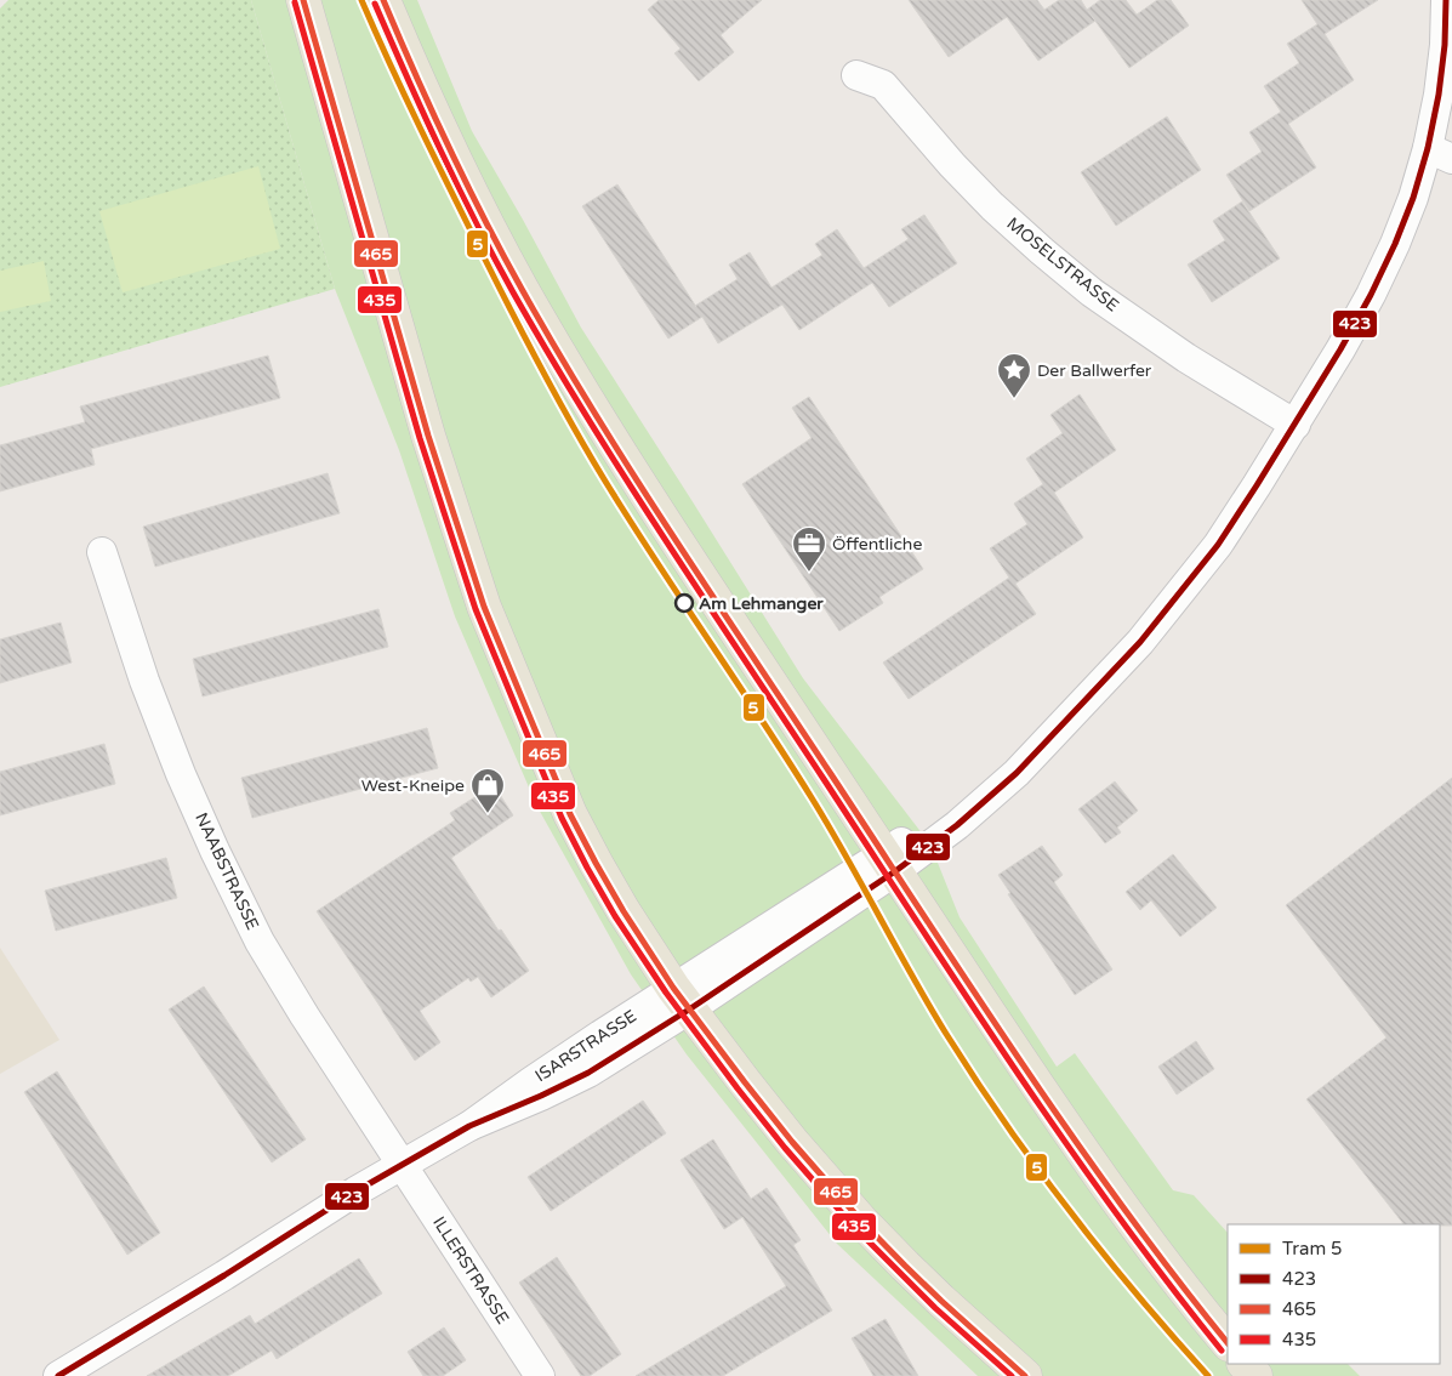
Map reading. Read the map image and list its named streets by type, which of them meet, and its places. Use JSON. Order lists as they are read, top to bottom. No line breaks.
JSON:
{"streets":{"street":["MOSELSTRASSE","NAABSTRASSE","ISARSTRASSE","ILLERSTRASSE"]},"crossings":[["NAABSTRASSE","ISARSTRASSE"],["NAABSTRASSE","ILLERSTRASSE"],["ISARSTRASSE","ILLERSTRASSE"]],"places":{"place":["Der Ballwerfer"],"office":["Öffentliche"],"other":["Am Lehmanger"],"shop":["West-Kneipe"]},"lines":["tram line 5","transit line 423","transit line 465","transit line 435"],"legend":["Tram 5","423","465","435"]}
